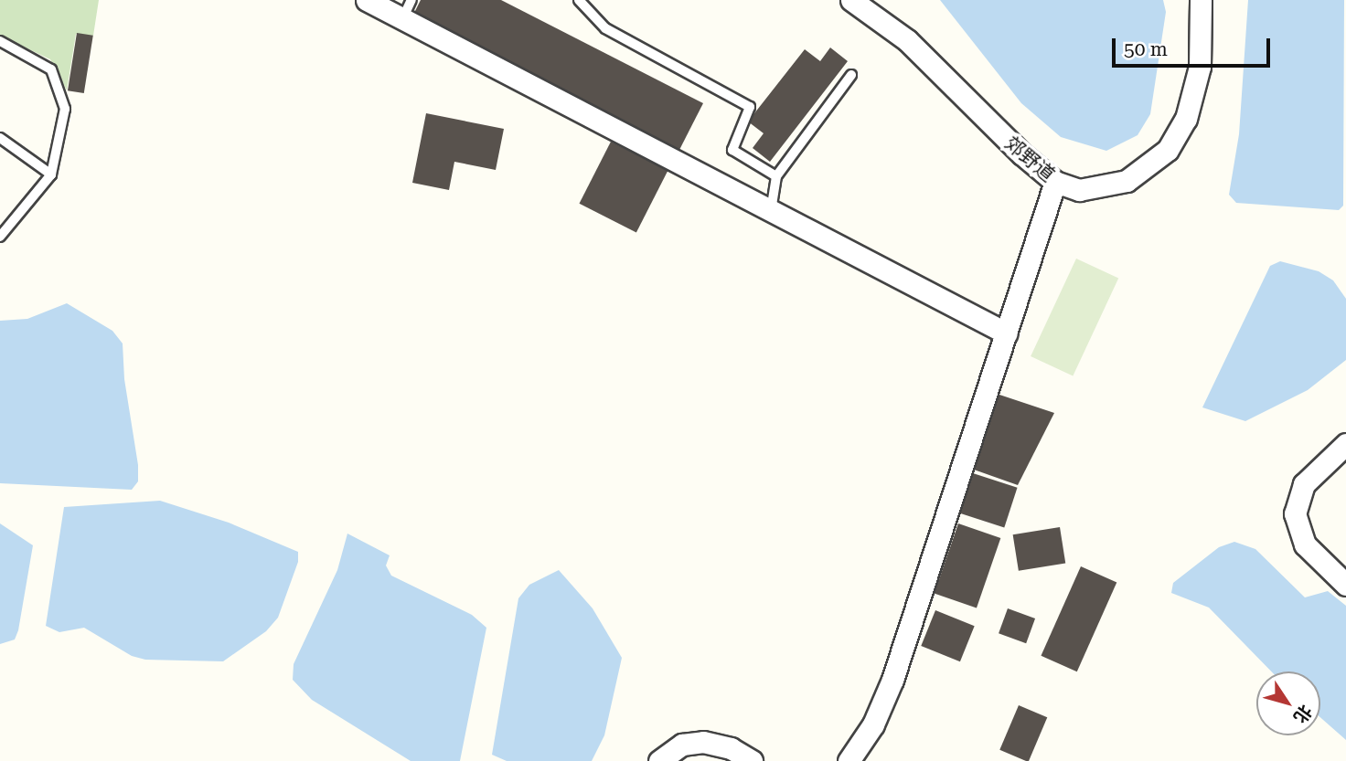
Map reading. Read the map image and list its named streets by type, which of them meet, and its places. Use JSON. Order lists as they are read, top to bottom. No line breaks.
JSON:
{"streets":{"street":["郊野道"]},"scale_bar":"50 m","north":"bottom right"}
